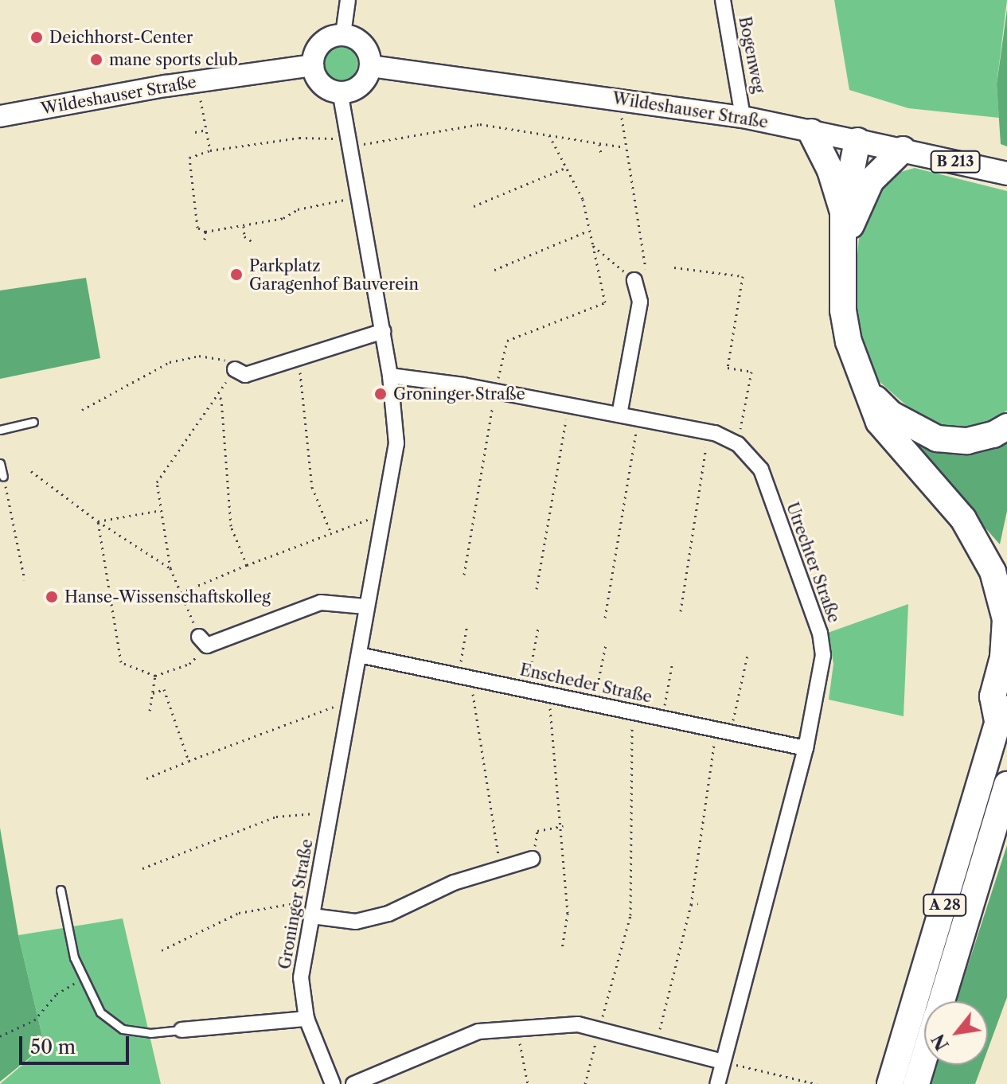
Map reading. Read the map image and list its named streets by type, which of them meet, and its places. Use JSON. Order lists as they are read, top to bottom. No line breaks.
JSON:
{"streets":{"highway":["A 28"],"main road":["Wildeshauser Straße","B 213"],"street":["Bogenweg","Utrechter Straße","Enscheder Straße","Groninger Straße"]},"crossings":[["Bogenweg","Wildeshauser Straße"],["Wildeshauser Straße","Groninger Straße"],["Utrechter Straße","Enscheder Straße"],["Utrechter Straße","Groninger Straße"],["Enscheder Straße","Groninger Straße"]],"places":["Deichhorst-Center","mane sports club","Parkplatz Garagenhof Bauverein","Groninger Straße","Hanse-Wissenschaftskolleg"],"scale_bar":"50 m","north":"bottom left"}
